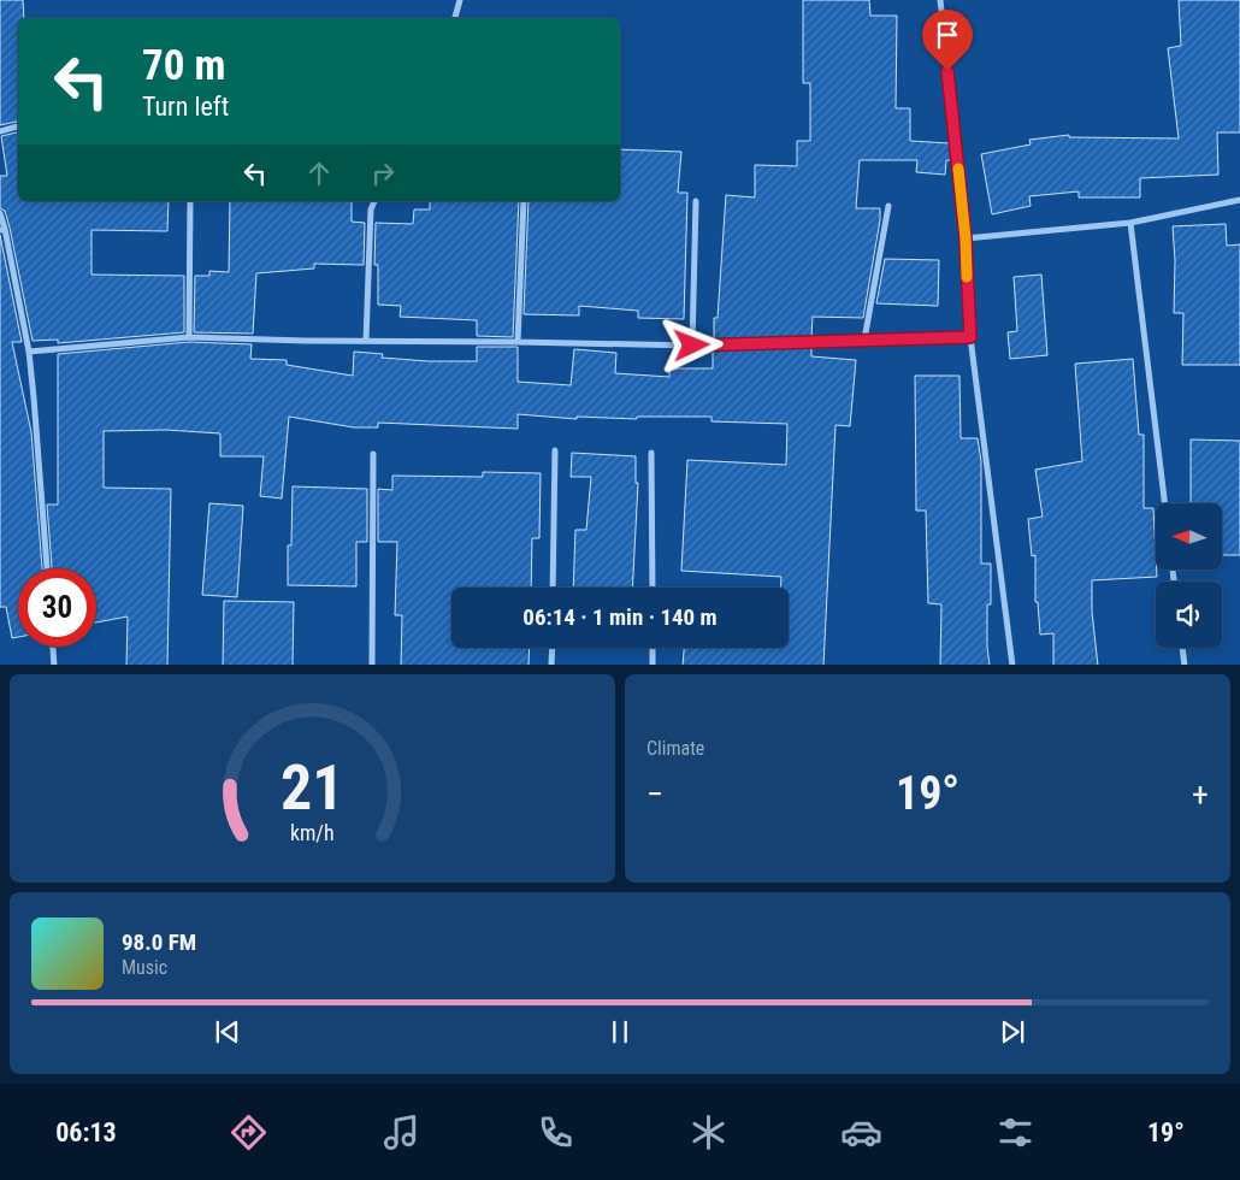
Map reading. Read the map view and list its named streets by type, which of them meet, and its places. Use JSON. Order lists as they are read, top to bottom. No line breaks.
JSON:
{"north":"left","page":{"turn":["70 m","Turn left"],"limit":"30","trip":"06:14 · 1 min · 140 m","tile":"Climate","heat":["−","19°","+"],"song":["98.0 FM","Music"],"tabs":["06:13","19°"],"gauge":["21","km/h"]}}
